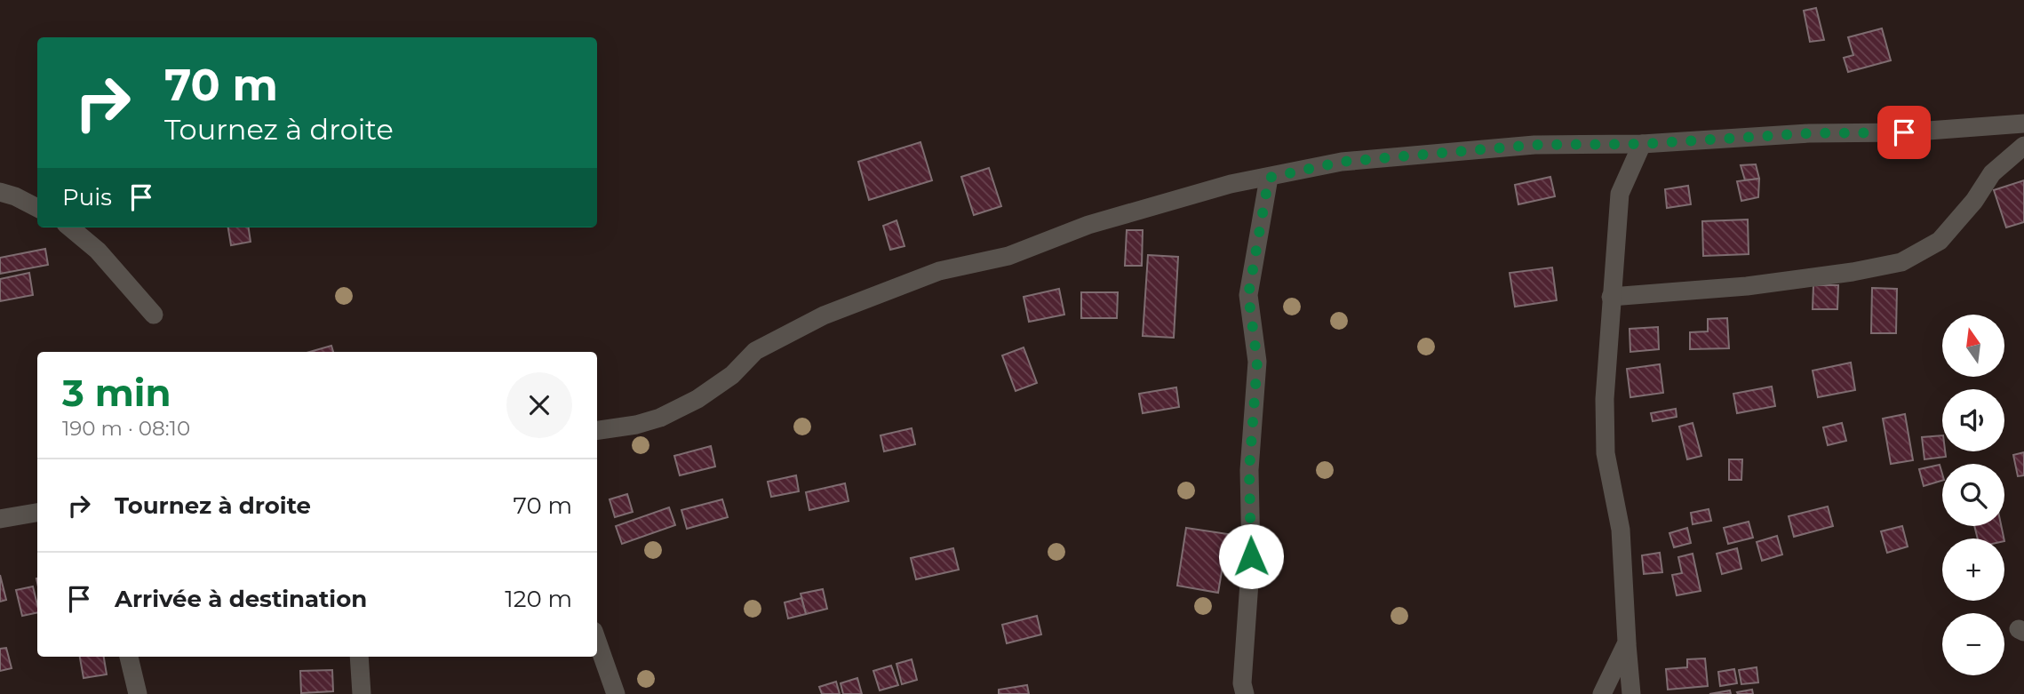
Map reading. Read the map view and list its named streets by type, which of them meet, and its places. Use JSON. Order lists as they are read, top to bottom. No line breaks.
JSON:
{"north":"top","page":{"turn":["70 m","Tournez à droite"],"then":"Puis","map_buttons":["+","−"],"heading":["3 min","190 m · 08:10"],"list":[{"name":"Tournez à droite","value":"70 m"},{"name":"Arrivée à destination","value":"120 m"}]}}
